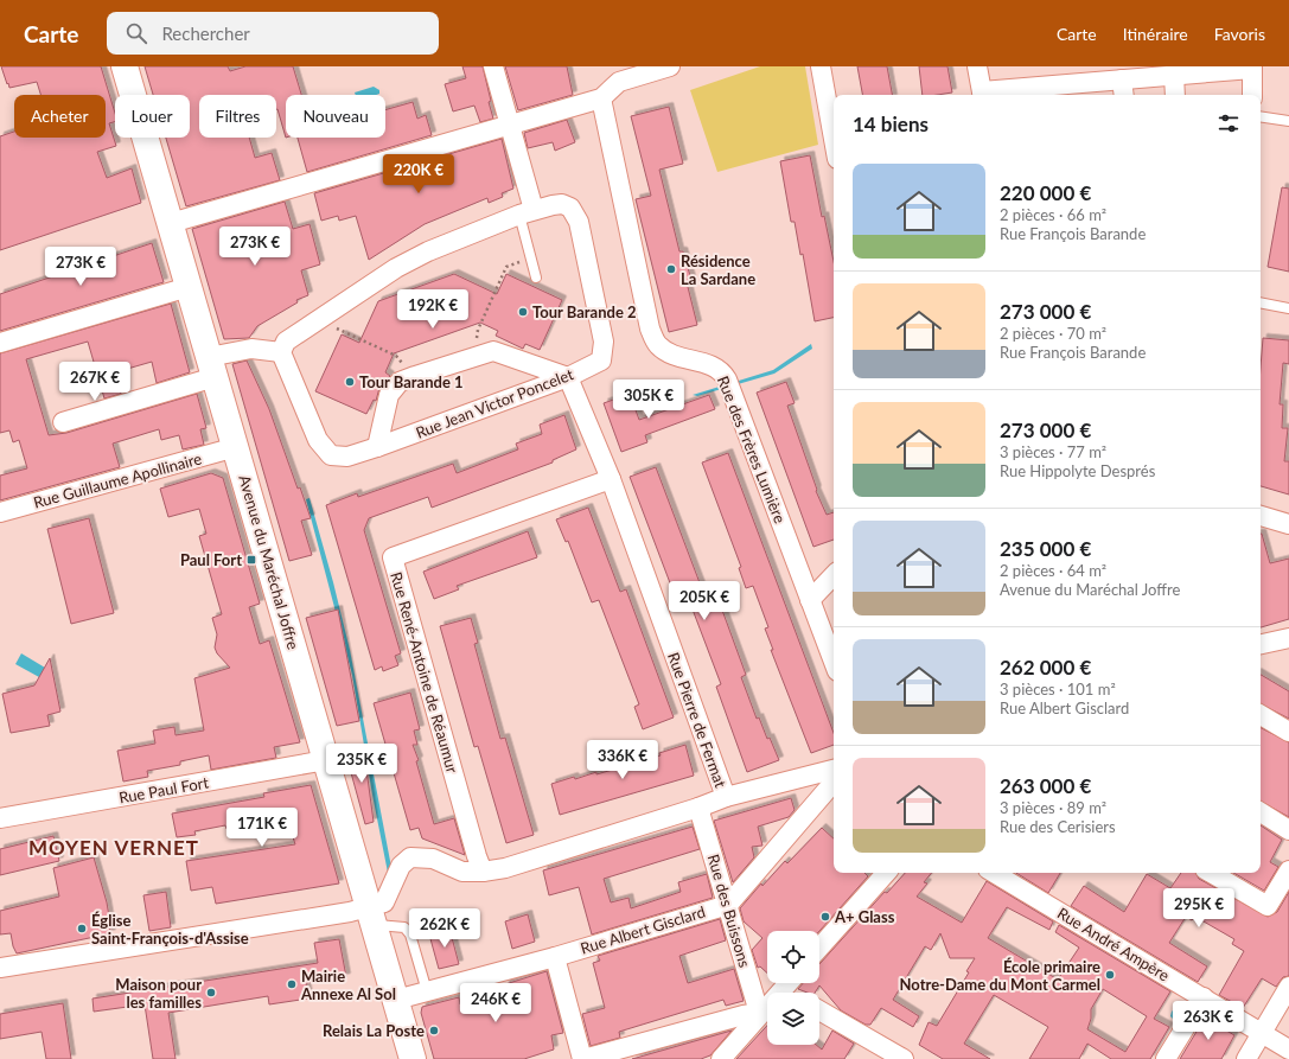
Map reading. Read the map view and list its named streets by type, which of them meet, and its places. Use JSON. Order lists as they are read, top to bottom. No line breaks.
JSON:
{"streets":{"main road":["Avenue du Maréchal Joffre"],"street":["Rue Jean Victor Poncelet","Rue des Frères Lumière","Rue Guillaume Apollinaire","Rue René-Antoine de Réaumur","Rue Pierre de Fermat","Rue Paul Fort","Rue des Buissons","Rue Albert Gisclard","Rue André Ampère"]},"crossings":[["Rue Jean Victor Poncelet","Rue Pierre de Fermat"],["Rue Guillaume Apollinaire","Avenue du Maréchal Joffre"],["Avenue du Maréchal Joffre","Rue Paul Fort"],["Avenue du Maréchal Joffre","Rue Albert Gisclard"],["Rue René-Antoine de Réaumur","Rue Pierre de Fermat"],["Rue des Buissons","Rue Albert Gisclard"]],"districts":["MOYEN VERNET"],"places":{"other":["Résidence La Sardane","Tour Barande 2","Tour Barande 1","A+ Glass","Église Saint-François-d'Assise","École primaire Notre-Dame du Mont Carmel","Mairie Annexe Al Sol","Maison pour les familles","Relais La Poste"],"transit":["Paul Fort"]},"page":{"header":"Carte","search":"Rechercher","nav":["Carte","Itinéraire","Favoris"],"chip":["Acheter","Louer","Filtres","Nouveau"],"heading":"14 biens","list":[{"name":"220 000 €","note":"2 pièces · 66 m² · Rue François Barande"},{"name":"273 000 €","note":"2 pièces · 70 m² · Rue François Barande"},{"name":"273 000 €","note":"3 pièces · 77 m² · Rue Hippolyte Després"},{"name":"235 000 €","note":"2 pièces · 64 m² · Avenue du Maréchal Joffre"},{"name":"262 000 €","note":"3 pièces · 101 m² · Rue Albert Gisclard"},{"name":"263 000 €","note":"3 pièces · 89 m² · Rue des Cerisiers"}],"price":["220K €","273K €","273K €","192K €","267K €","305K €","205K €","336K €","235K €","171K €","295K €","262K €","246K €","263K €"]}}
